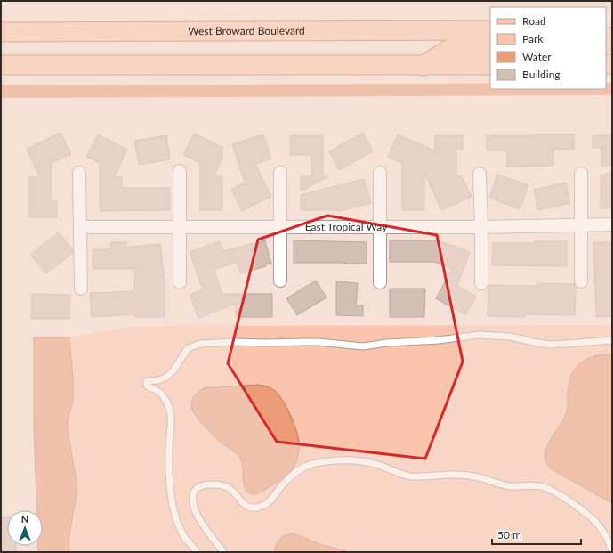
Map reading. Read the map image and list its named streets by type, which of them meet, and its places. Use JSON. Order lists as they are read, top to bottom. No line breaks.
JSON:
{"streets":{"main road":["West Broward Boulevard"],"street":["East Tropical Way"]},"legend":["Road","Park","Water","Building"],"scale_bar":"50 m","north":"top"}
